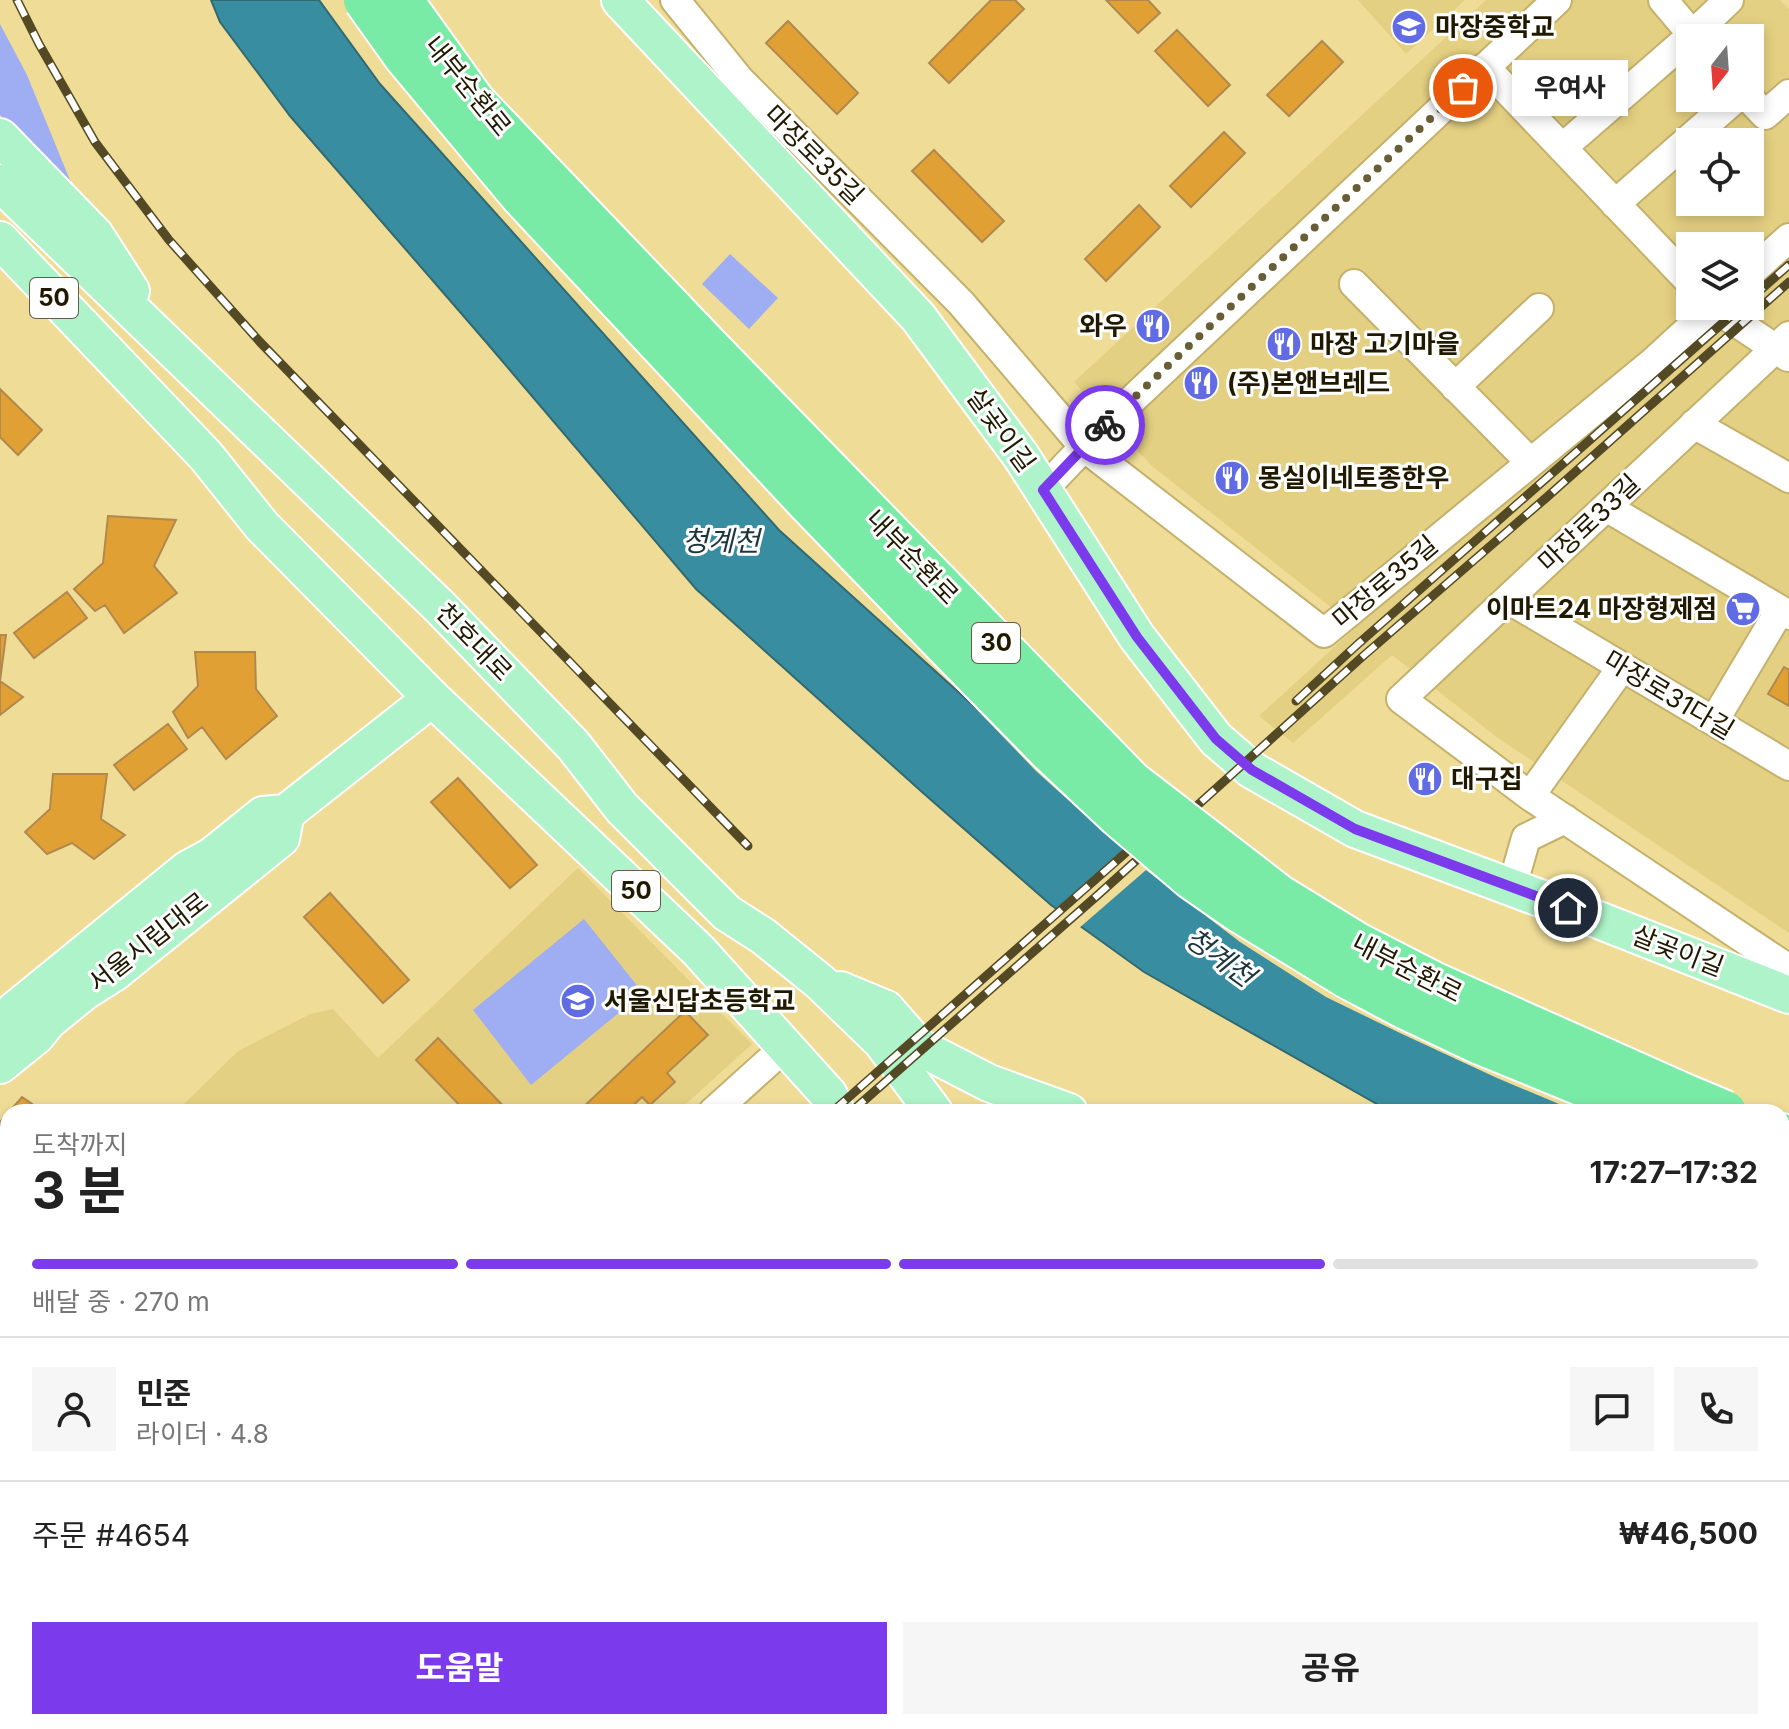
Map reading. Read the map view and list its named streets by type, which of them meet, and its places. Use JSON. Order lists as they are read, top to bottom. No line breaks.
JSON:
{"streets":{"highway":["내부순환로","30"],"main road":["50","살곶이길","천호대로","서울시립대로"],"street":["마장로35길","마장로33길","마장로31다길"]},"crossings":[["50","서울시립대로"],["마장로33길","마장로31다길"]],"water":["청계천"],"places":{"school or university":["마장중학교","서울신답초등학교"],"other":["우여사"],"restaurant":["와우","마장 고기마을","(주)본앤브레드","몽실이네토종한우","대구집"],"supermarket":["이마트24 마장형제점"]},"north":"bottom","page":{"bubble":"우여사","heading":["3 분","도착까지","17:27–17:32"],"panel":["민준","라이더 · 4.8","주문 #4654","₩46,500"],"bar":"배달 중 · 270 m","buttons":["도움말","공유"]}}
